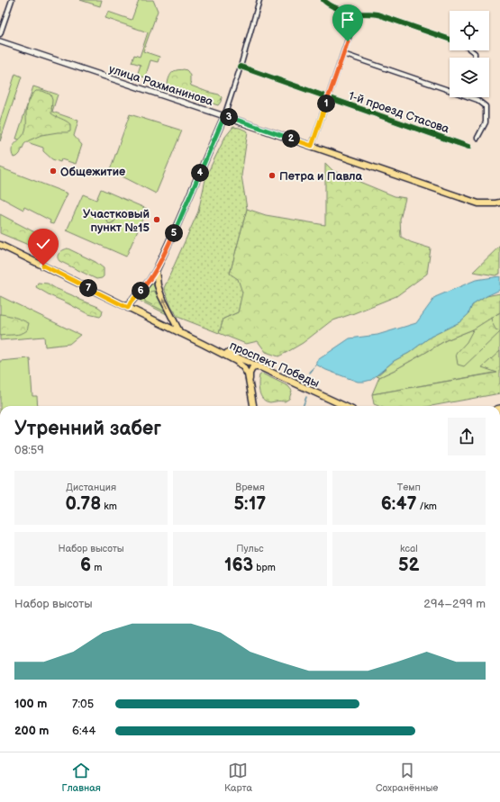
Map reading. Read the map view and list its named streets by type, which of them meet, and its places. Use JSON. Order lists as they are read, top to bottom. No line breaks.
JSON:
{"streets":{"main road":["улица Рахманинова","проспект Победы"],"street":["1-й проезд Стасова"]},"places":["Общежитие","Петра и Павла","Участковый пункт №15"],"page":{"pins":["1","3","2","4","5","7","6"],"heading":["Утренний забег","08:59"],"stats":[["Дистанция","0.78 km"],["Время","5:17"],["Темп","6:47 /km"],["Набор высоты","6 m"],["Пульс","163 bpm"],["kcal","52"]],"chart":["Набор высоты","294–299 m"],"list":[{"name":"100 m","note":"7:05"},{"name":"200 m","note":"6:44"}],"tabs":["Главная","Карта","Сохранённые"]}}
